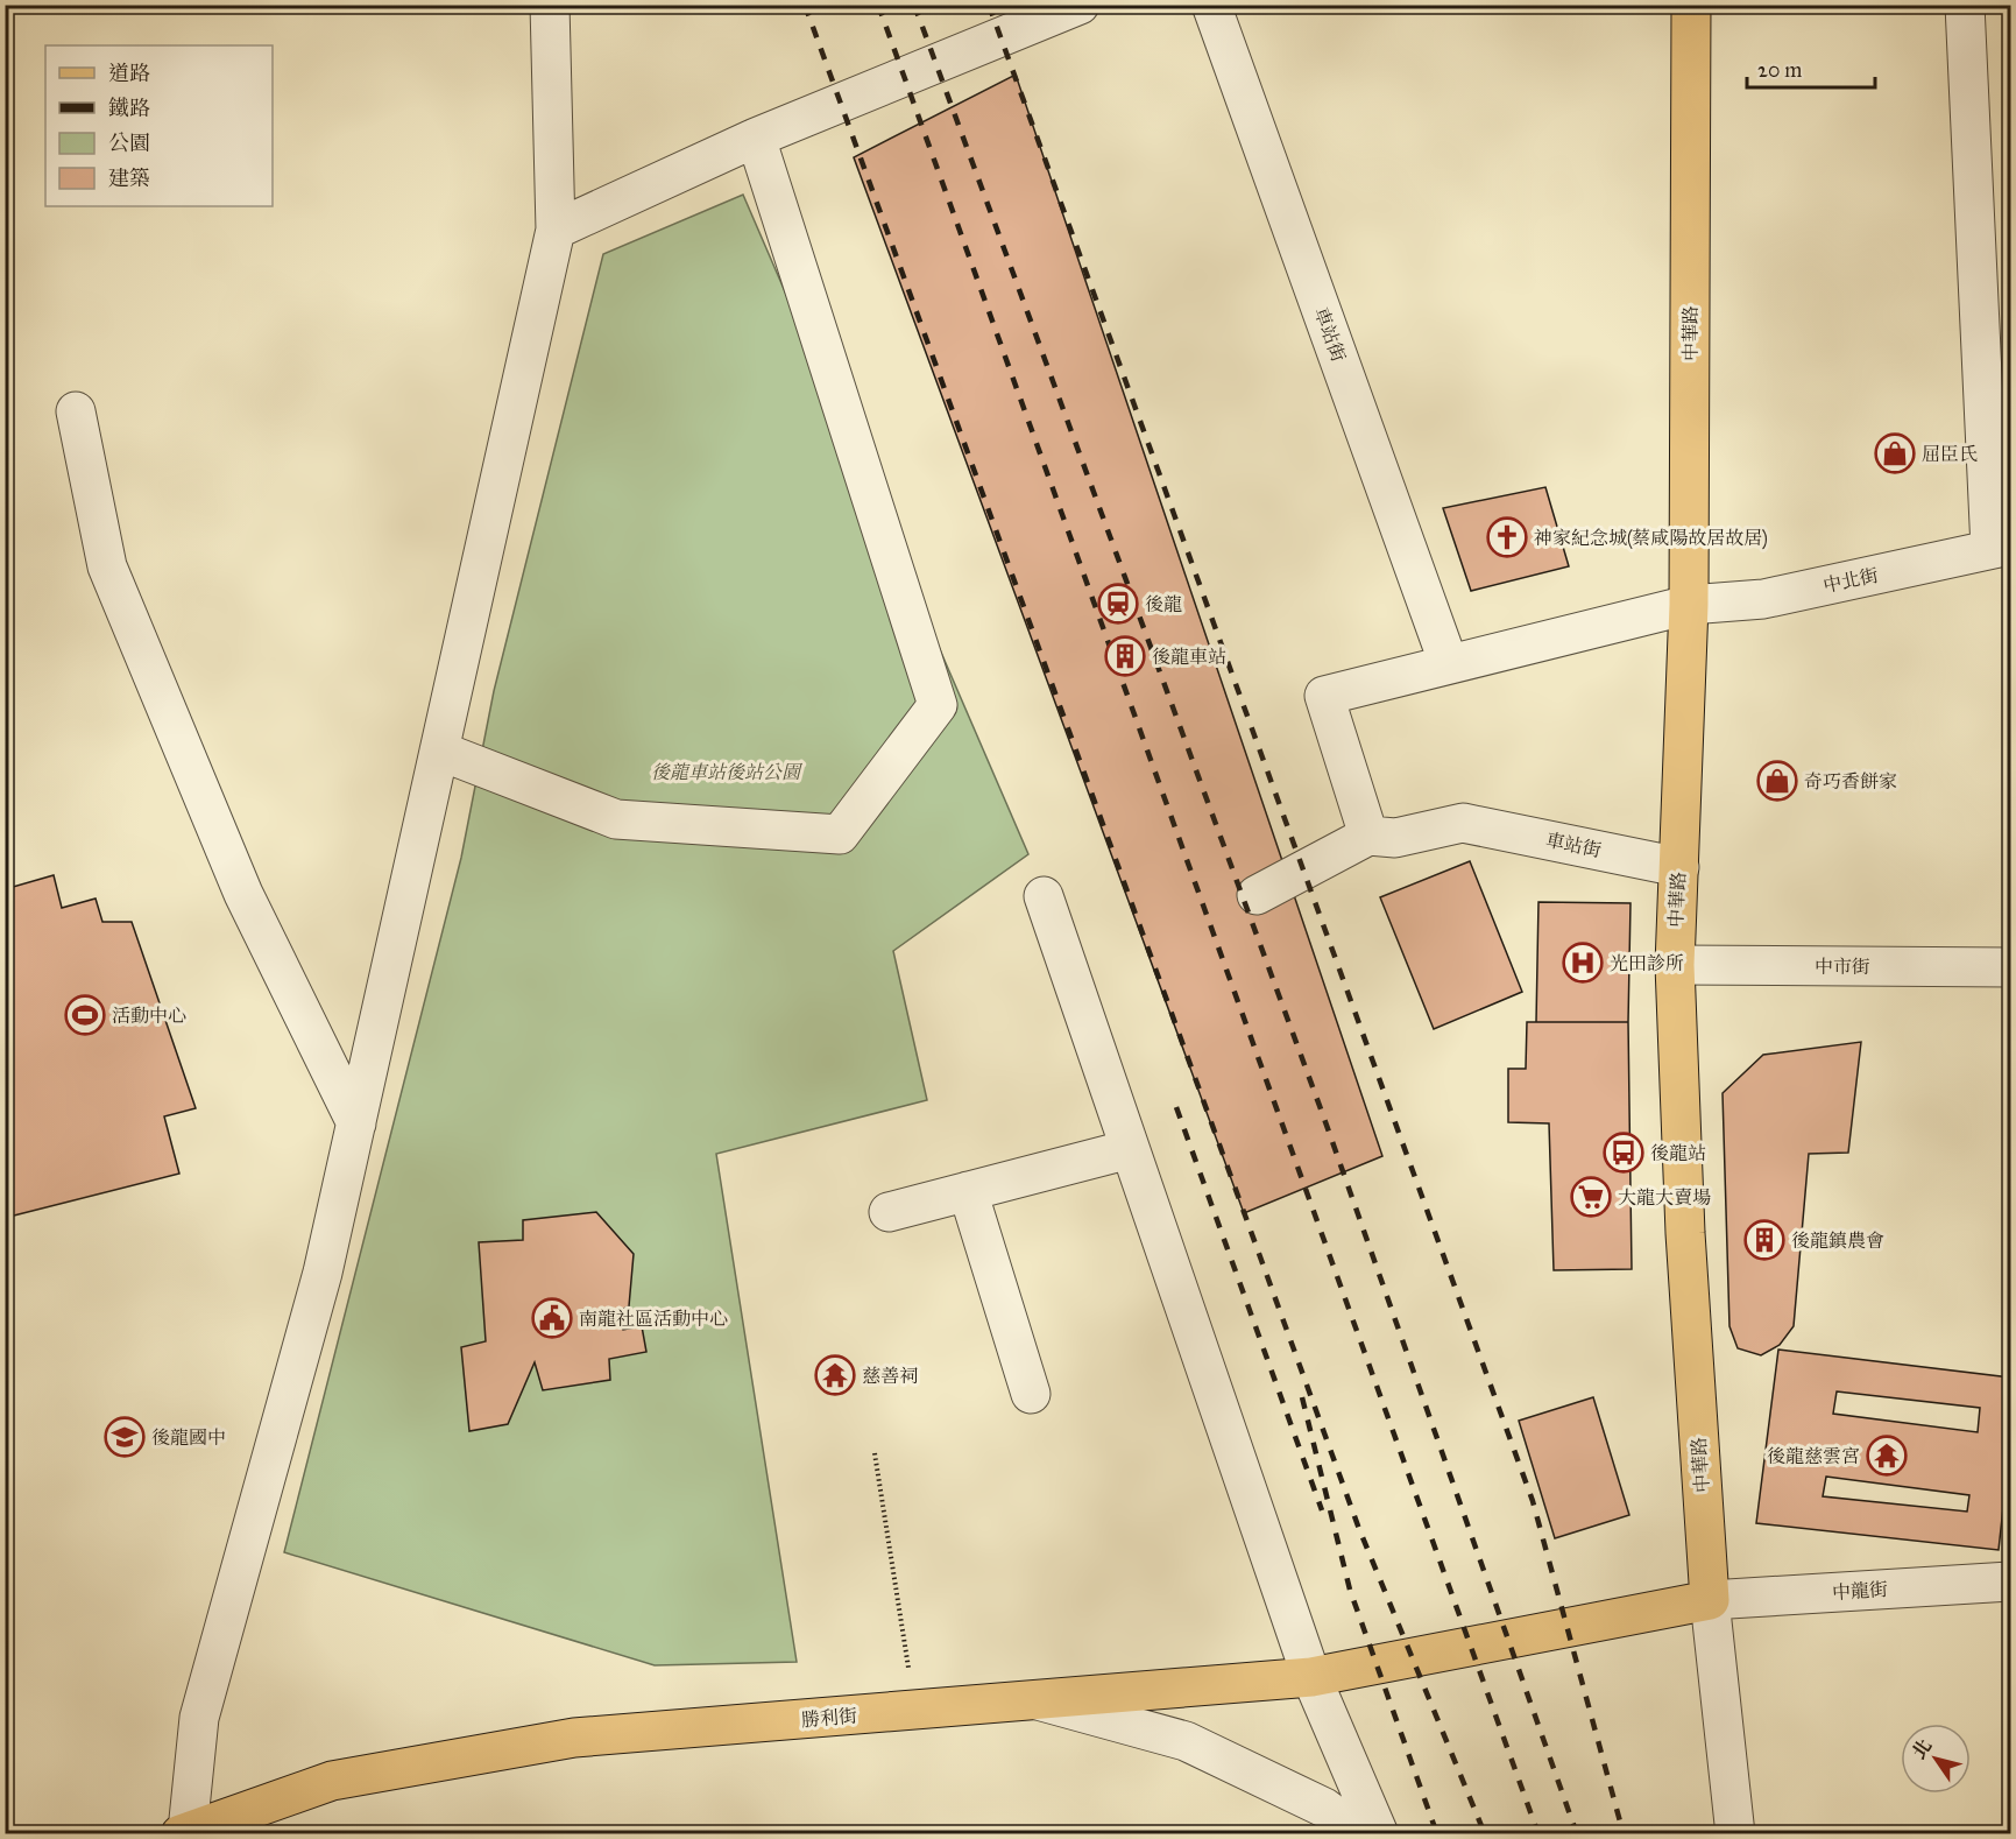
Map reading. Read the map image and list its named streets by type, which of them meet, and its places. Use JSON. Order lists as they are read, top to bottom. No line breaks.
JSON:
{"streets":{"main road":["中華路","勝利街"],"street":["車站街","中北街","中市街","中龍街"]},"crossings":[["中華路","車站街"],["中華路","中北街"],["中華路","中市街"],["中華路","中龍街"],["中華路","勝利街"],["中龍街","勝利街"]],"parks":["後龍車站後站公園"],"places":{"shop":["屈臣氏","奇巧香餅家"],"church":["神家紀念城(蔡咸陽故居故居)"],"station":["後龍"],"building":["後龍車站","後龍鎮農會"],"hospital":["光田診所"],"sports":["活動中心"],"bus stop":["後龍站"],"supermarket":["大龍大賣場"],"public building":["南龍社區活動中心"],"temple":["慈善祠","後龍慈雲宮"],"school or university":["後龍國中"]},"legend":["道路","鐵路","公園","建築"],"scale_bar":"20 m","north":"top left"}
